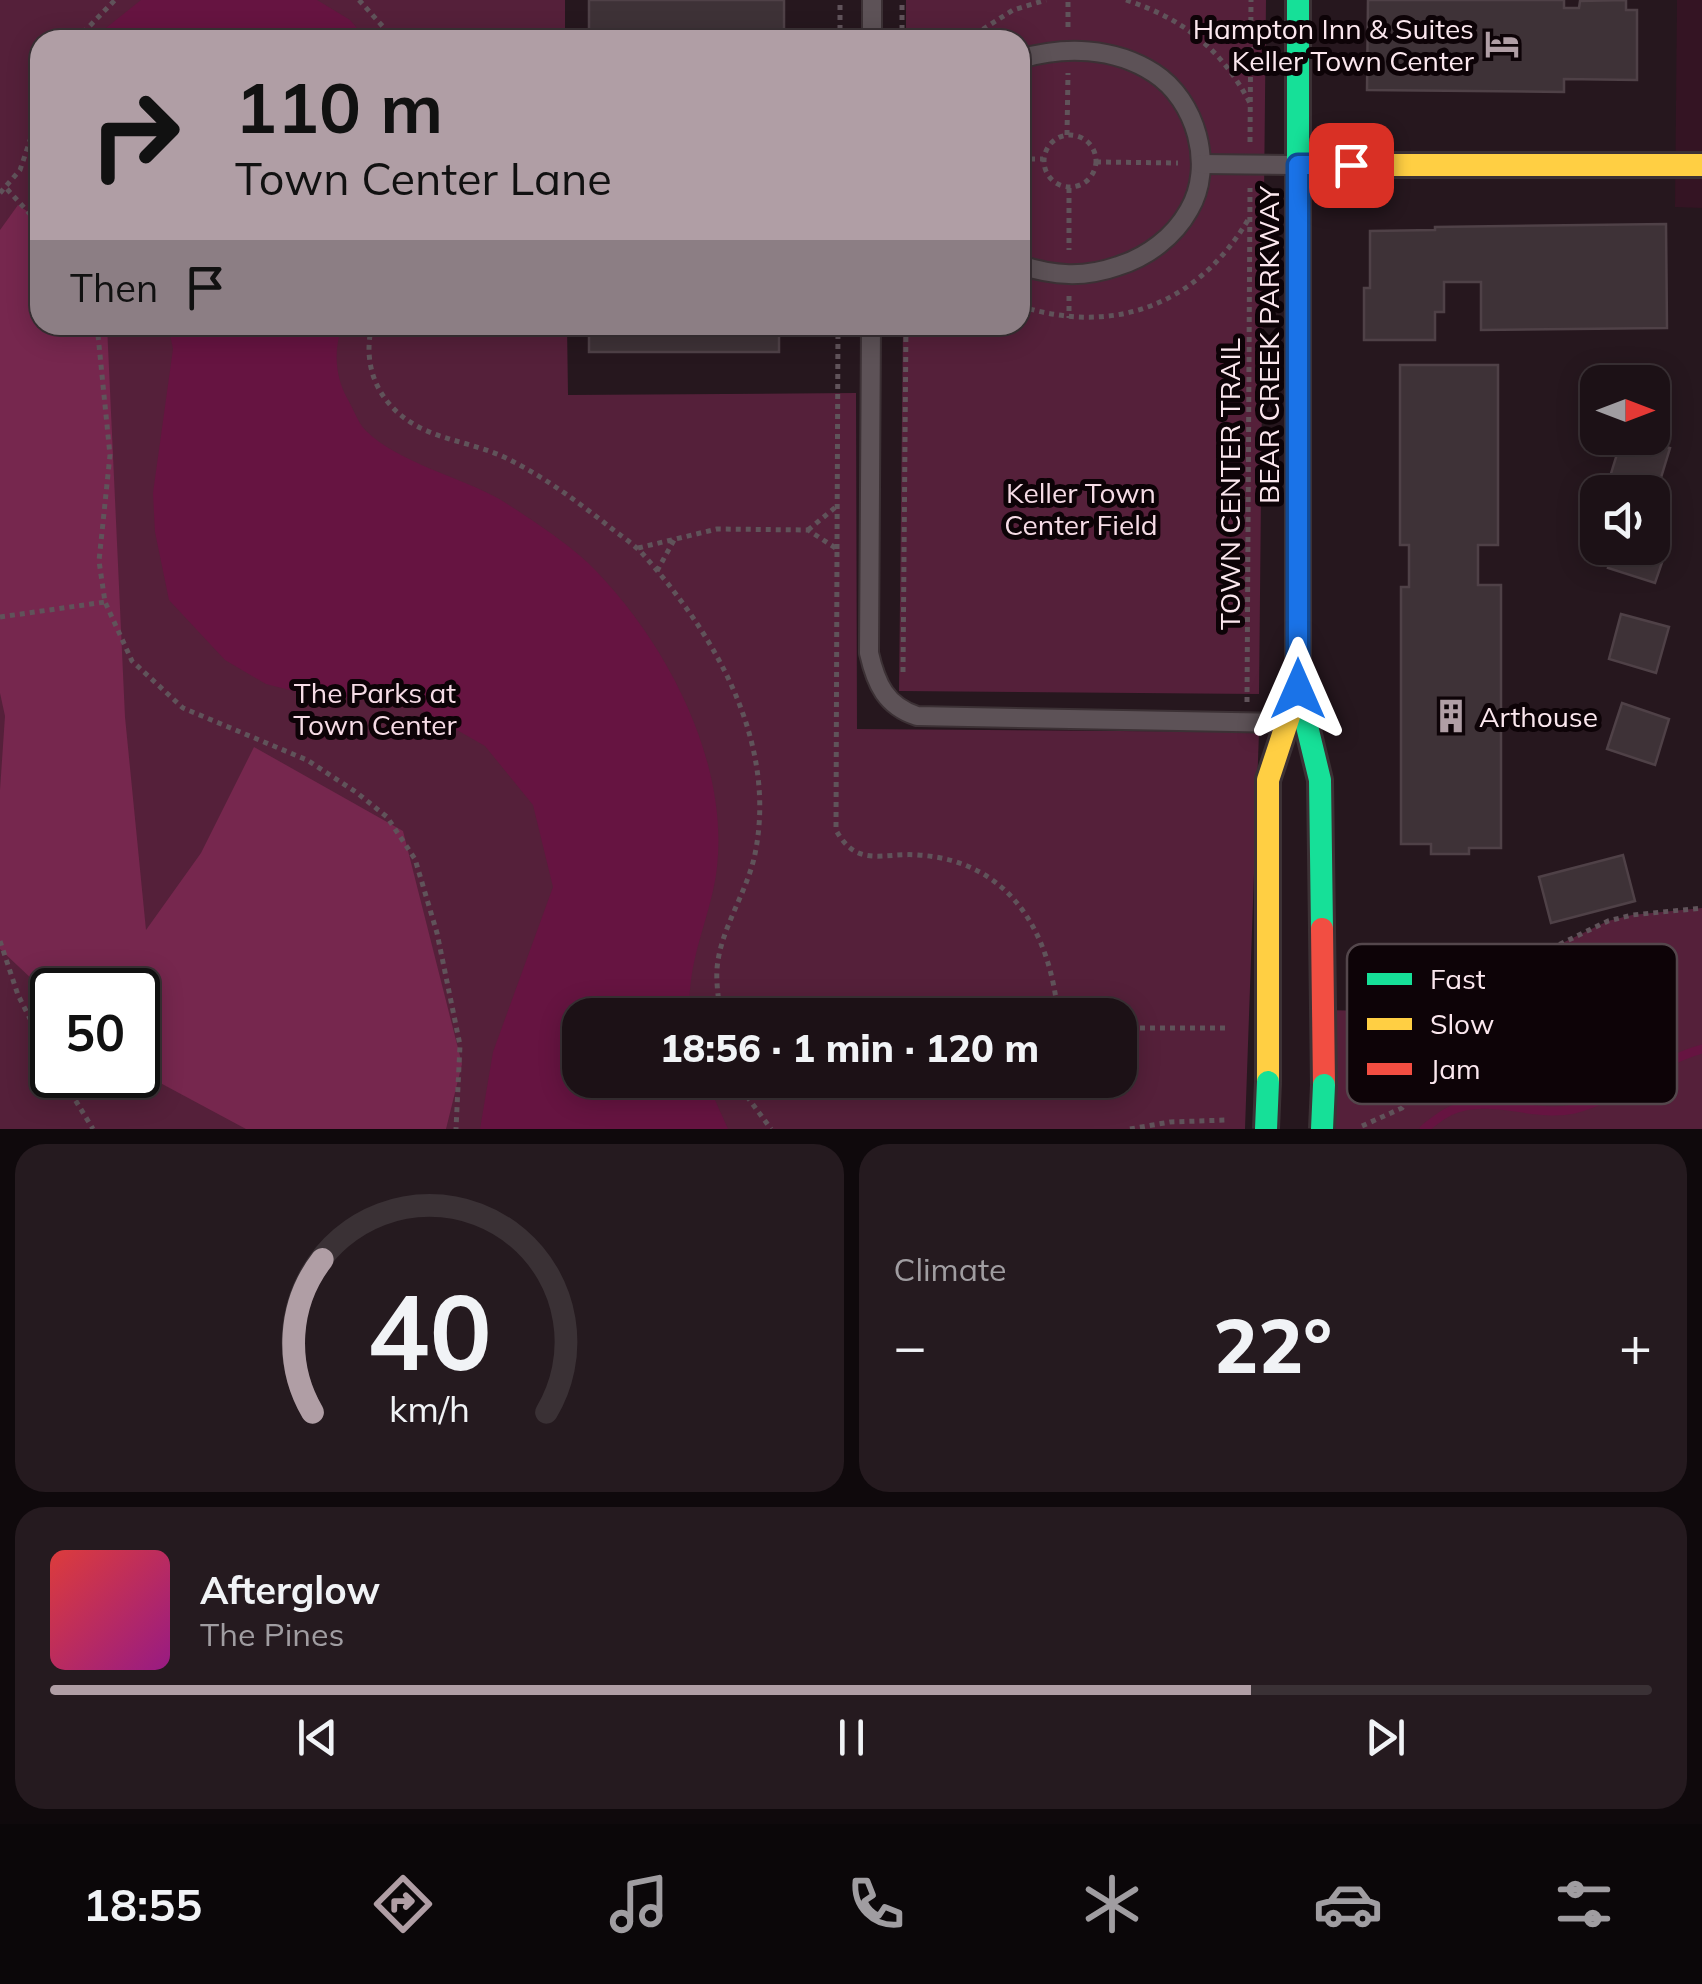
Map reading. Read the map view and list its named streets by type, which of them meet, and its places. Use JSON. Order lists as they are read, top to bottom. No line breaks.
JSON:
{"streets":{"main road":["BEAR CREEK PARKWAY"],"path":["TOWN CENTER TRAIL"]},"parks":["Keller Town Center Field","The Parks at Town Center"],"places":{"hotel":["Hampton Inn & Suites Keller Town Center"],"building":["Arthouse"]},"legend":["Fast","Slow","Jam"],"north":"right","page":{"turn":["110 m","Town Center Lane"],"then":"Then","limit":"50","trip":"18:56 · 1 min · 120 m","tile":"Climate","heat":["−","22°","+"],"song":["Afterglow","The Pines"],"tabs":"18:55","gauge":["40","km/h"]}}
